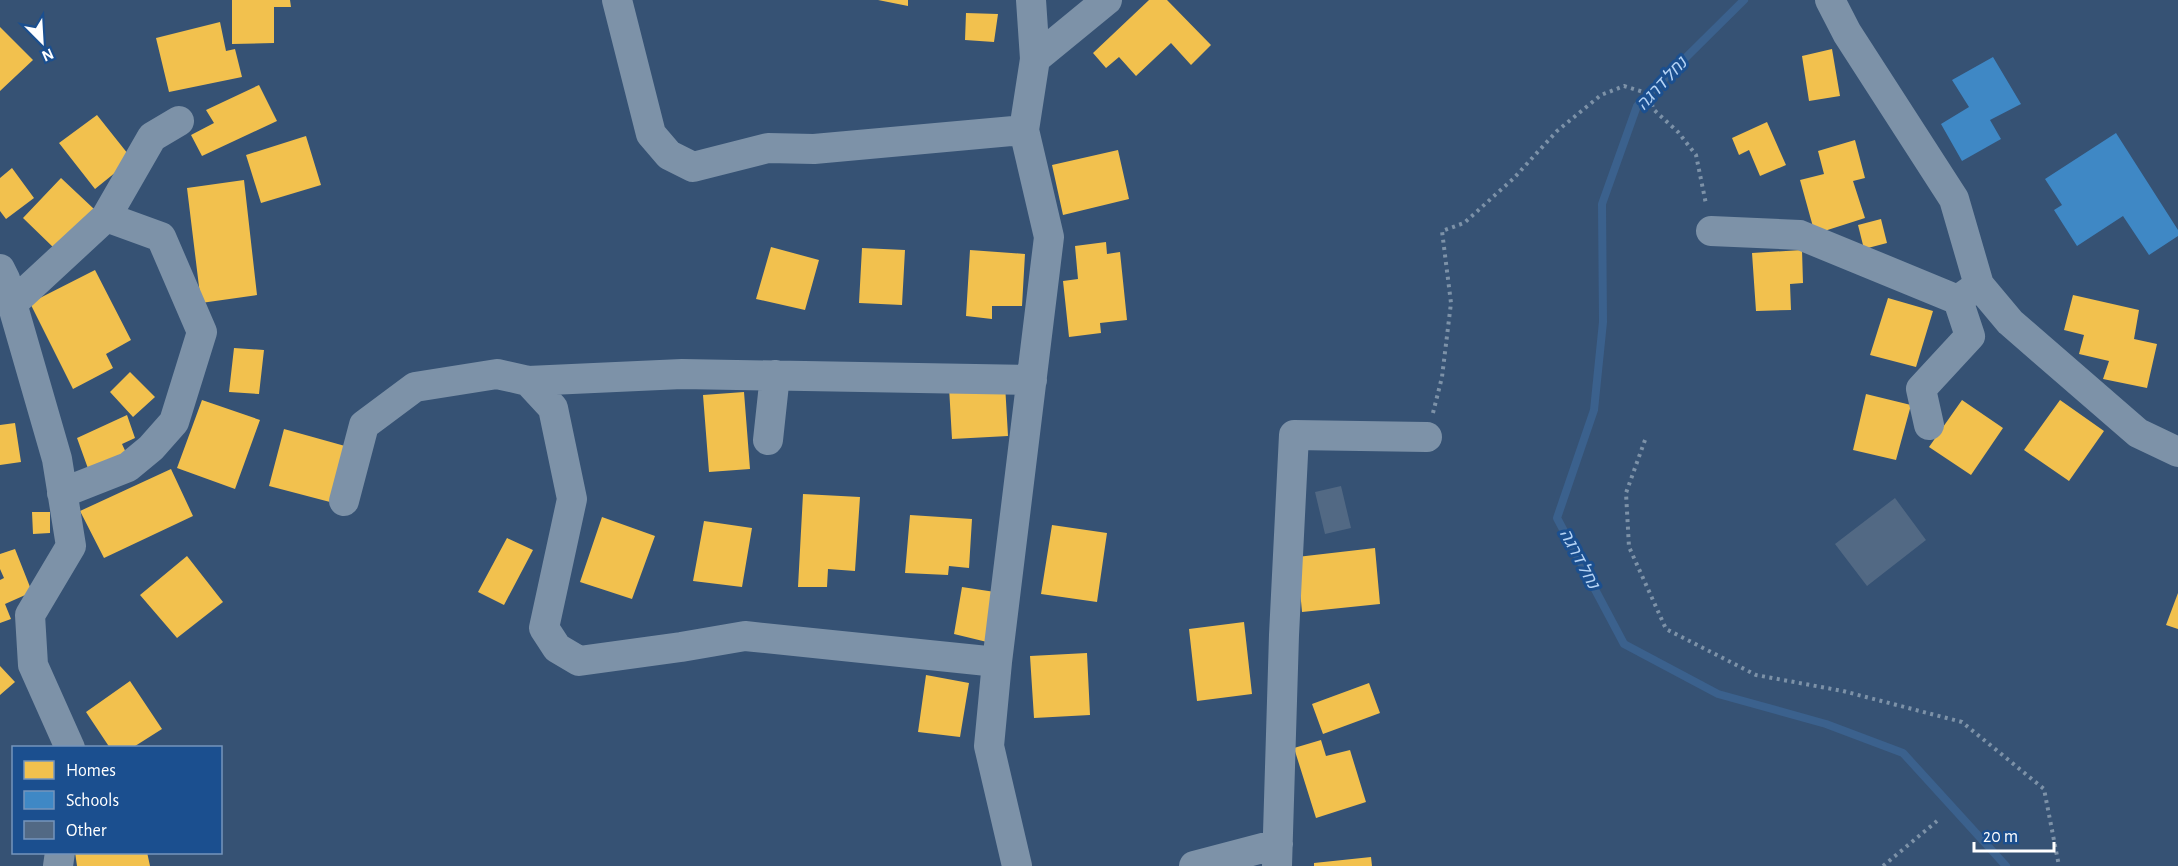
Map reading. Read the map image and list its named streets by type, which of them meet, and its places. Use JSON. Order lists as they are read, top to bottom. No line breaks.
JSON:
{"water":["נחל דרגה"],"legend":["Homes","Schools","Other"],"scale_bar":"20 m","north":"bottom right"}
